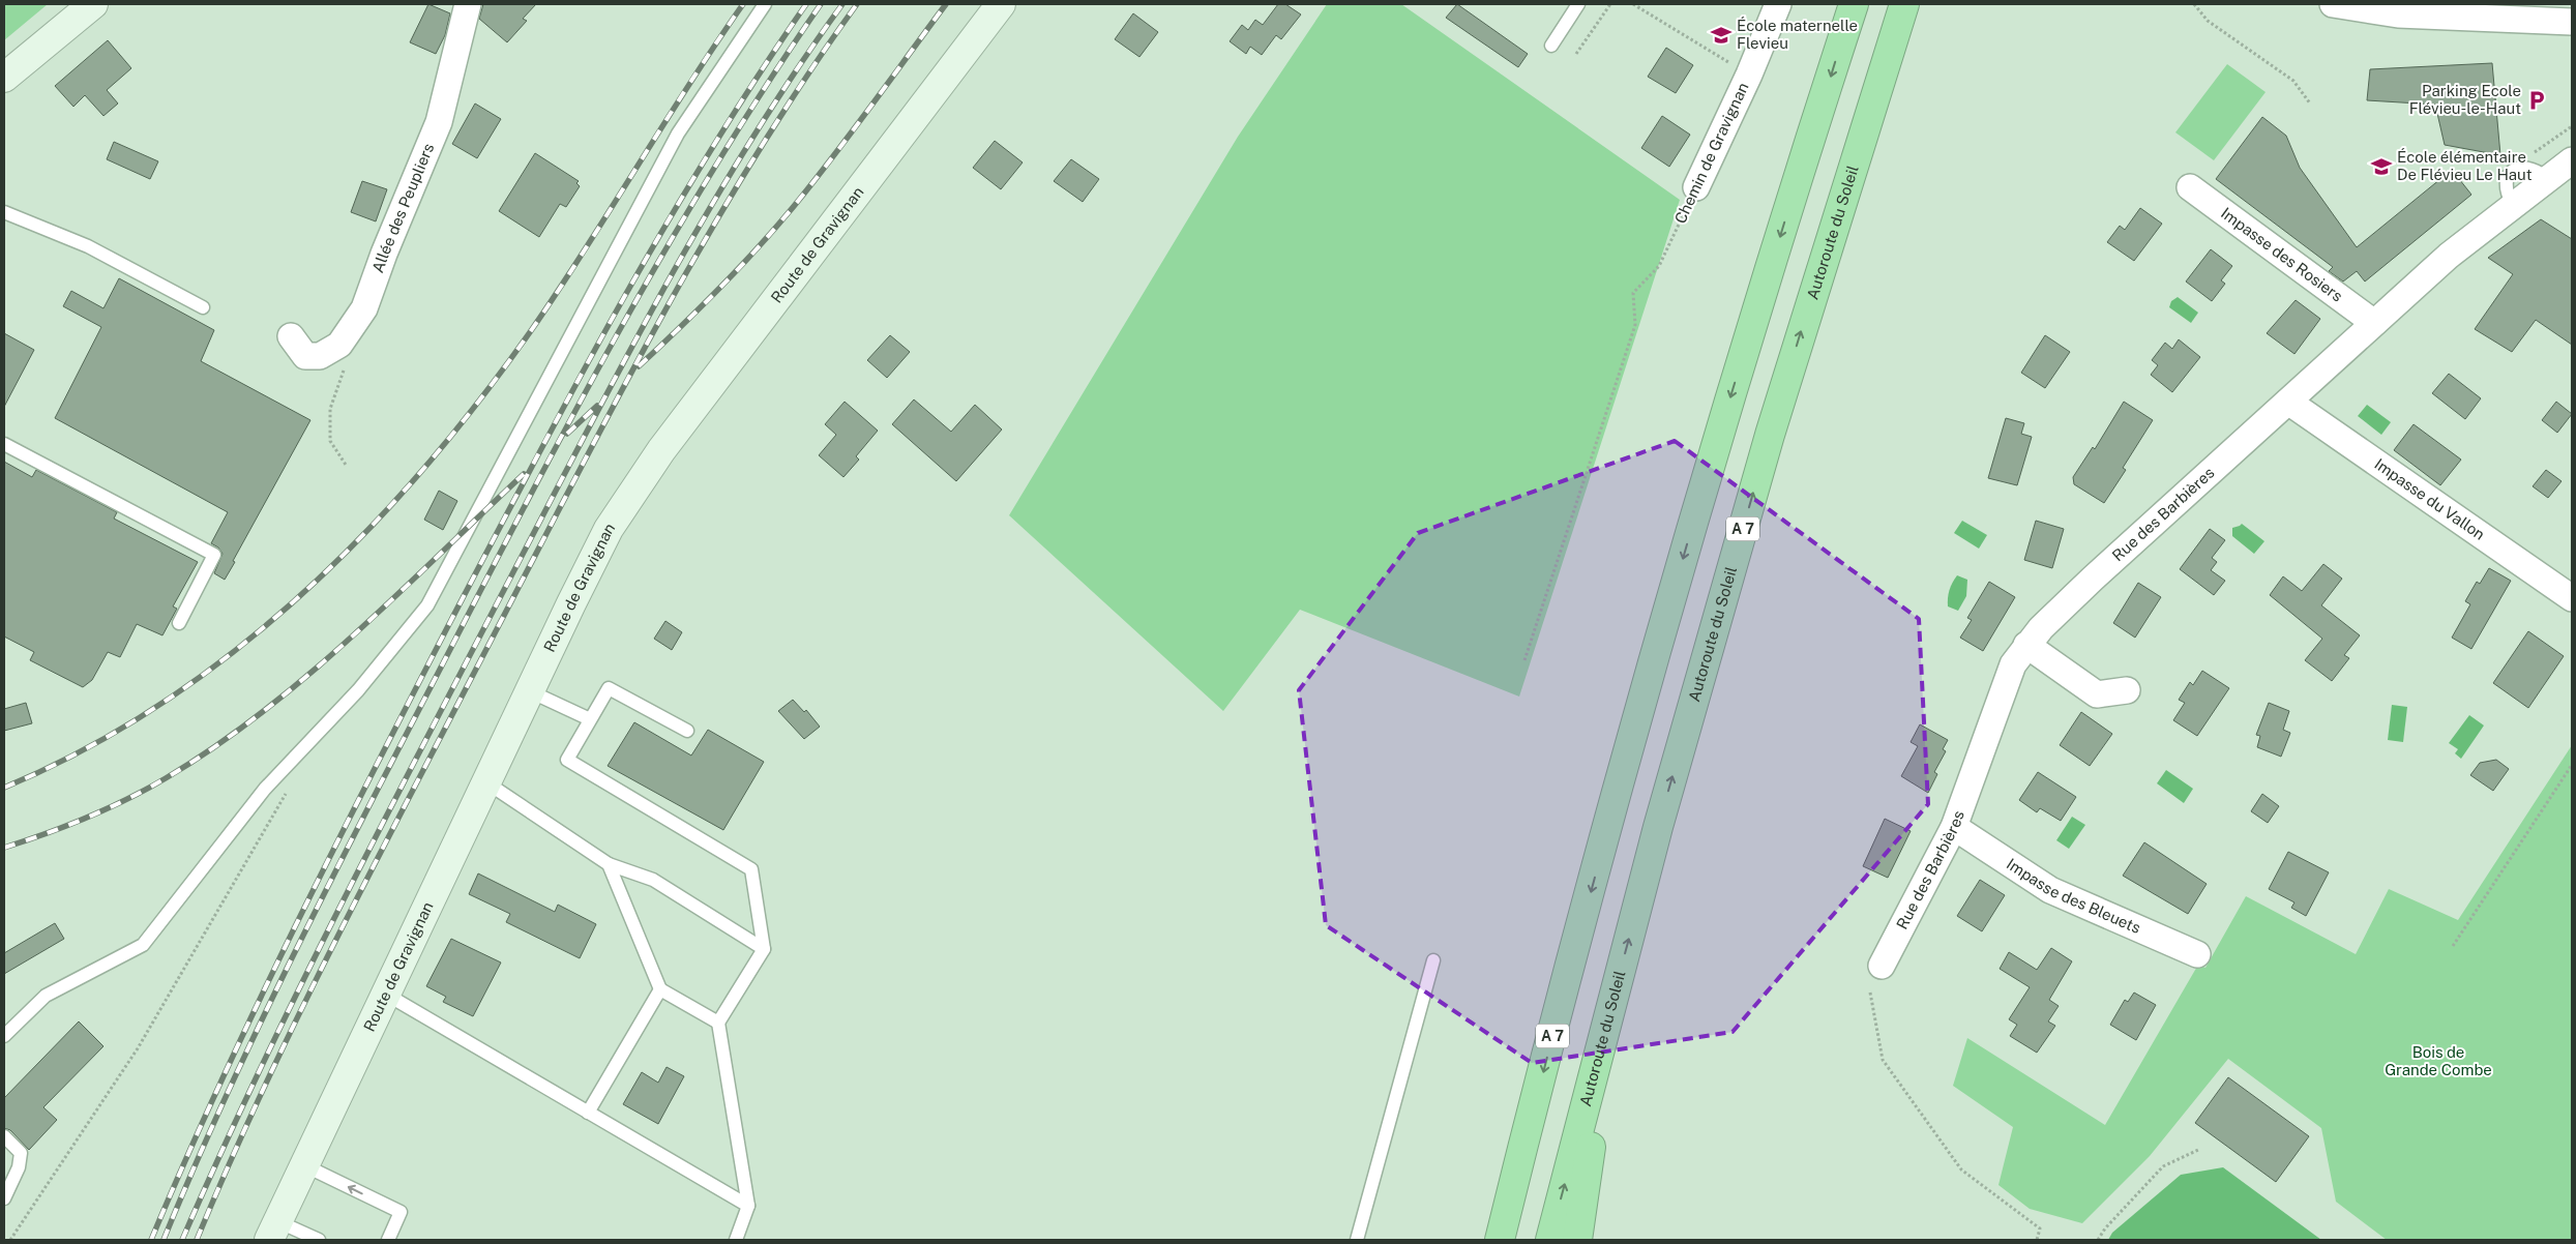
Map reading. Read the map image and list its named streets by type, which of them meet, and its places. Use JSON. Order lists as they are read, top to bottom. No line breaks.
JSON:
{"streets":{"highway":["Autoroute du Soleil","A 7"],"street":["Chemin de Gravignan","Allée des Peupliers","Route de Gravignan","Impasse des Rosiers","Impasse du Vallon","Rue des Barbières","Impasse des Bleuets"]},"crossings":[["Impasse des Rosiers","Rue des Barbières"],["Impasse du Vallon","Rue des Barbières"],["Rue des Barbières","Impasse des Bleuets"]],"parks":["Bois de Grande Combe"],"places":{"school or university":["École maternelle Flevieu","École élémentaire De Flévieu Le Haut"],"parking":["Parking Ecole Flévieu-le-Haut"]}}
